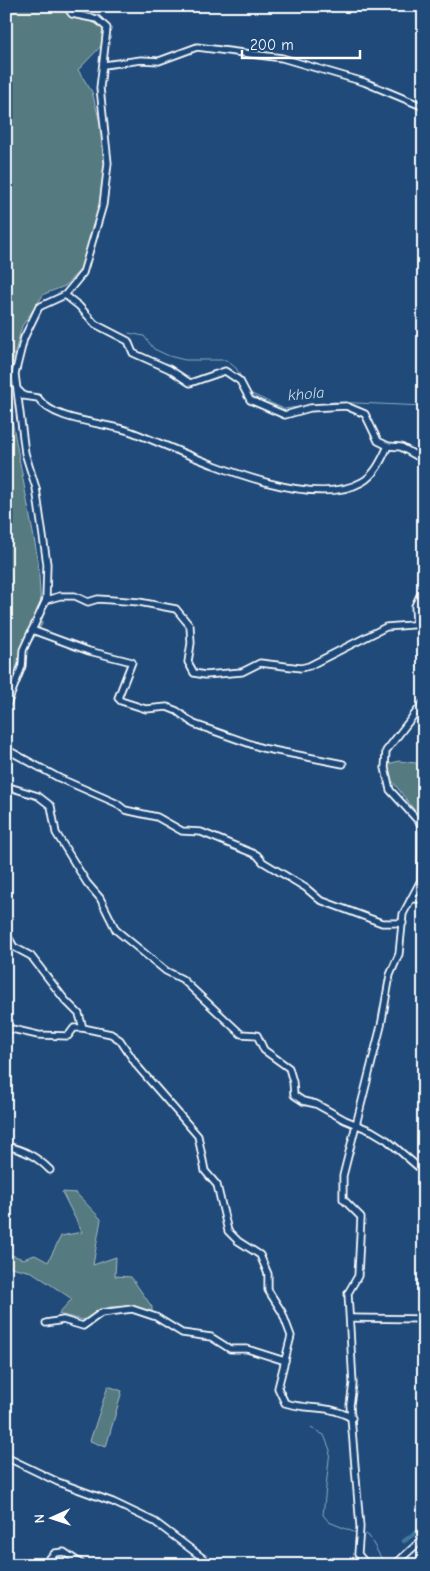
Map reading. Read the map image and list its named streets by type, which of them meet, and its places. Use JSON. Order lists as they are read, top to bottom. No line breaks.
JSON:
{"water":["khola"],"scale_bar":"200 m","north":"left"}
